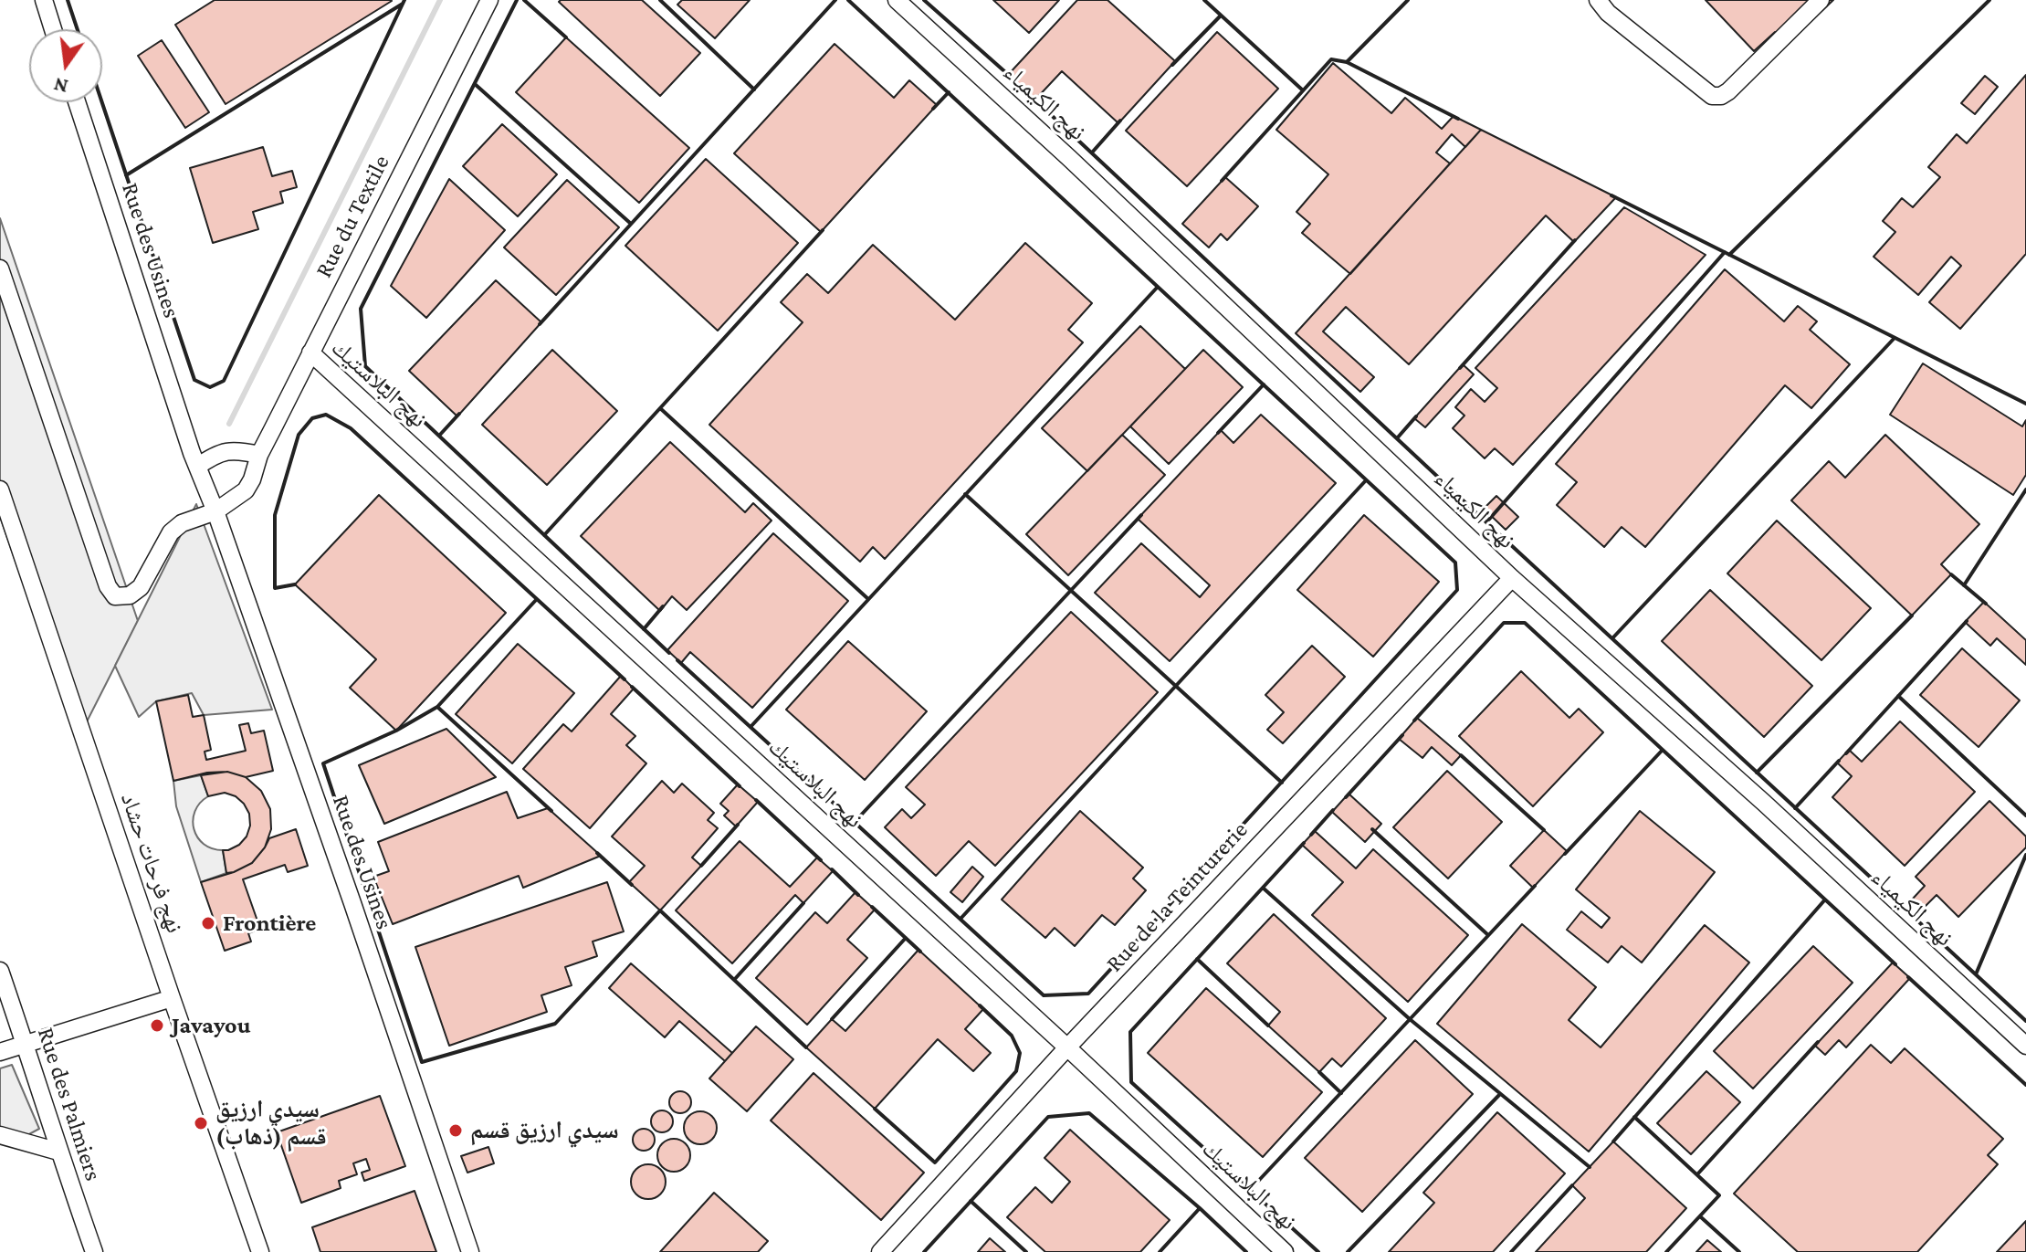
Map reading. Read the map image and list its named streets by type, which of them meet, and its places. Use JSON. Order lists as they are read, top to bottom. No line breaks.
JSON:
{"streets":{"street":["نهج الكيمياء","Rue du Textile","Rue des Usines","نهج البلاستيك","نهج فرحات حشاد","Rue de la Teinturerie","Rue des Palmiers"]},"crossings":[["نهج الكيمياء","Rue de la Teinturerie"],["Rue du Textile","Rue des Usines"],["Rue du Textile","نهج البلاستيك"],["نهج البلاستيك","Rue de la Teinturerie"]],"places":["Frontière","Javayou","سيدي ارزيق قسم (ذهاب)","سيدي ارزيق قسم"],"north":"bottom"}
